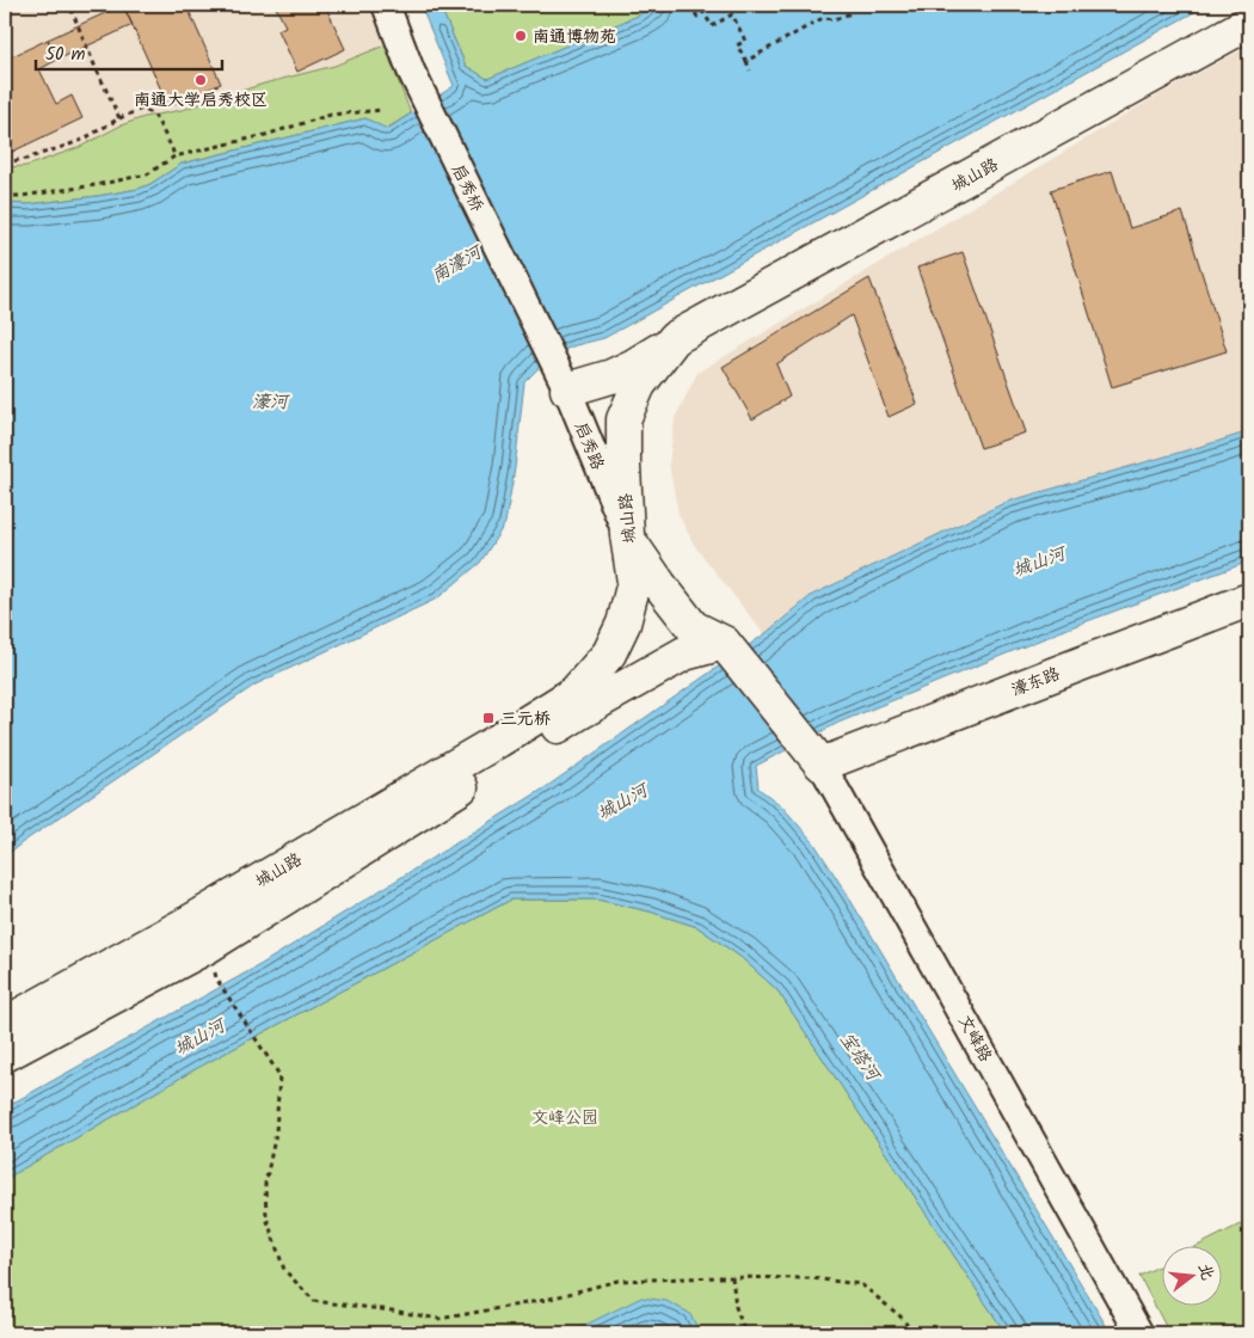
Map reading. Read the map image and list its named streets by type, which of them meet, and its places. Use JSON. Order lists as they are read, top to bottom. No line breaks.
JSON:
{"streets":{"main road":["城山路","濠东路"],"street":["启秀桥","启秀路","文峰路"]},"crossings":[["城山路","启秀路"],["启秀桥","启秀路"],["濠东路","文峰路"]],"water":["南濠河","濠河","城山河","宝塔河"],"parks":["文峰公园"],"places":{"other":["南通博物苑","南通大学启秀校区"],"transit":["三元桥"]},"scale_bar":"50 m","north":"right"}
